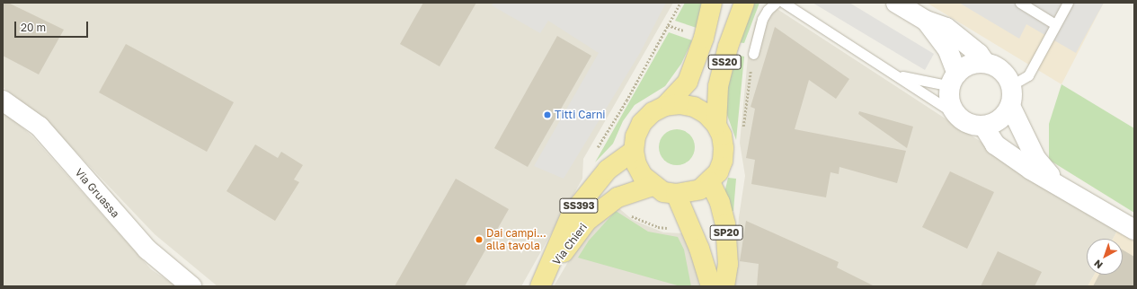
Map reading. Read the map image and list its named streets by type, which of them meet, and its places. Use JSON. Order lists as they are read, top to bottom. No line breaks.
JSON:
{"streets":{"main road":["SS20","SS393","SP20","Via Chieri"],"street":["Via Gruassa"]},"crossings":[["SS20","SP20"],["SS20","Via Chieri"],["SP20","Via Chieri"]],"places":["Titti Carni","Dai campi... alla tavola"],"scale_bar":"20 m","north":"bottom left"}
